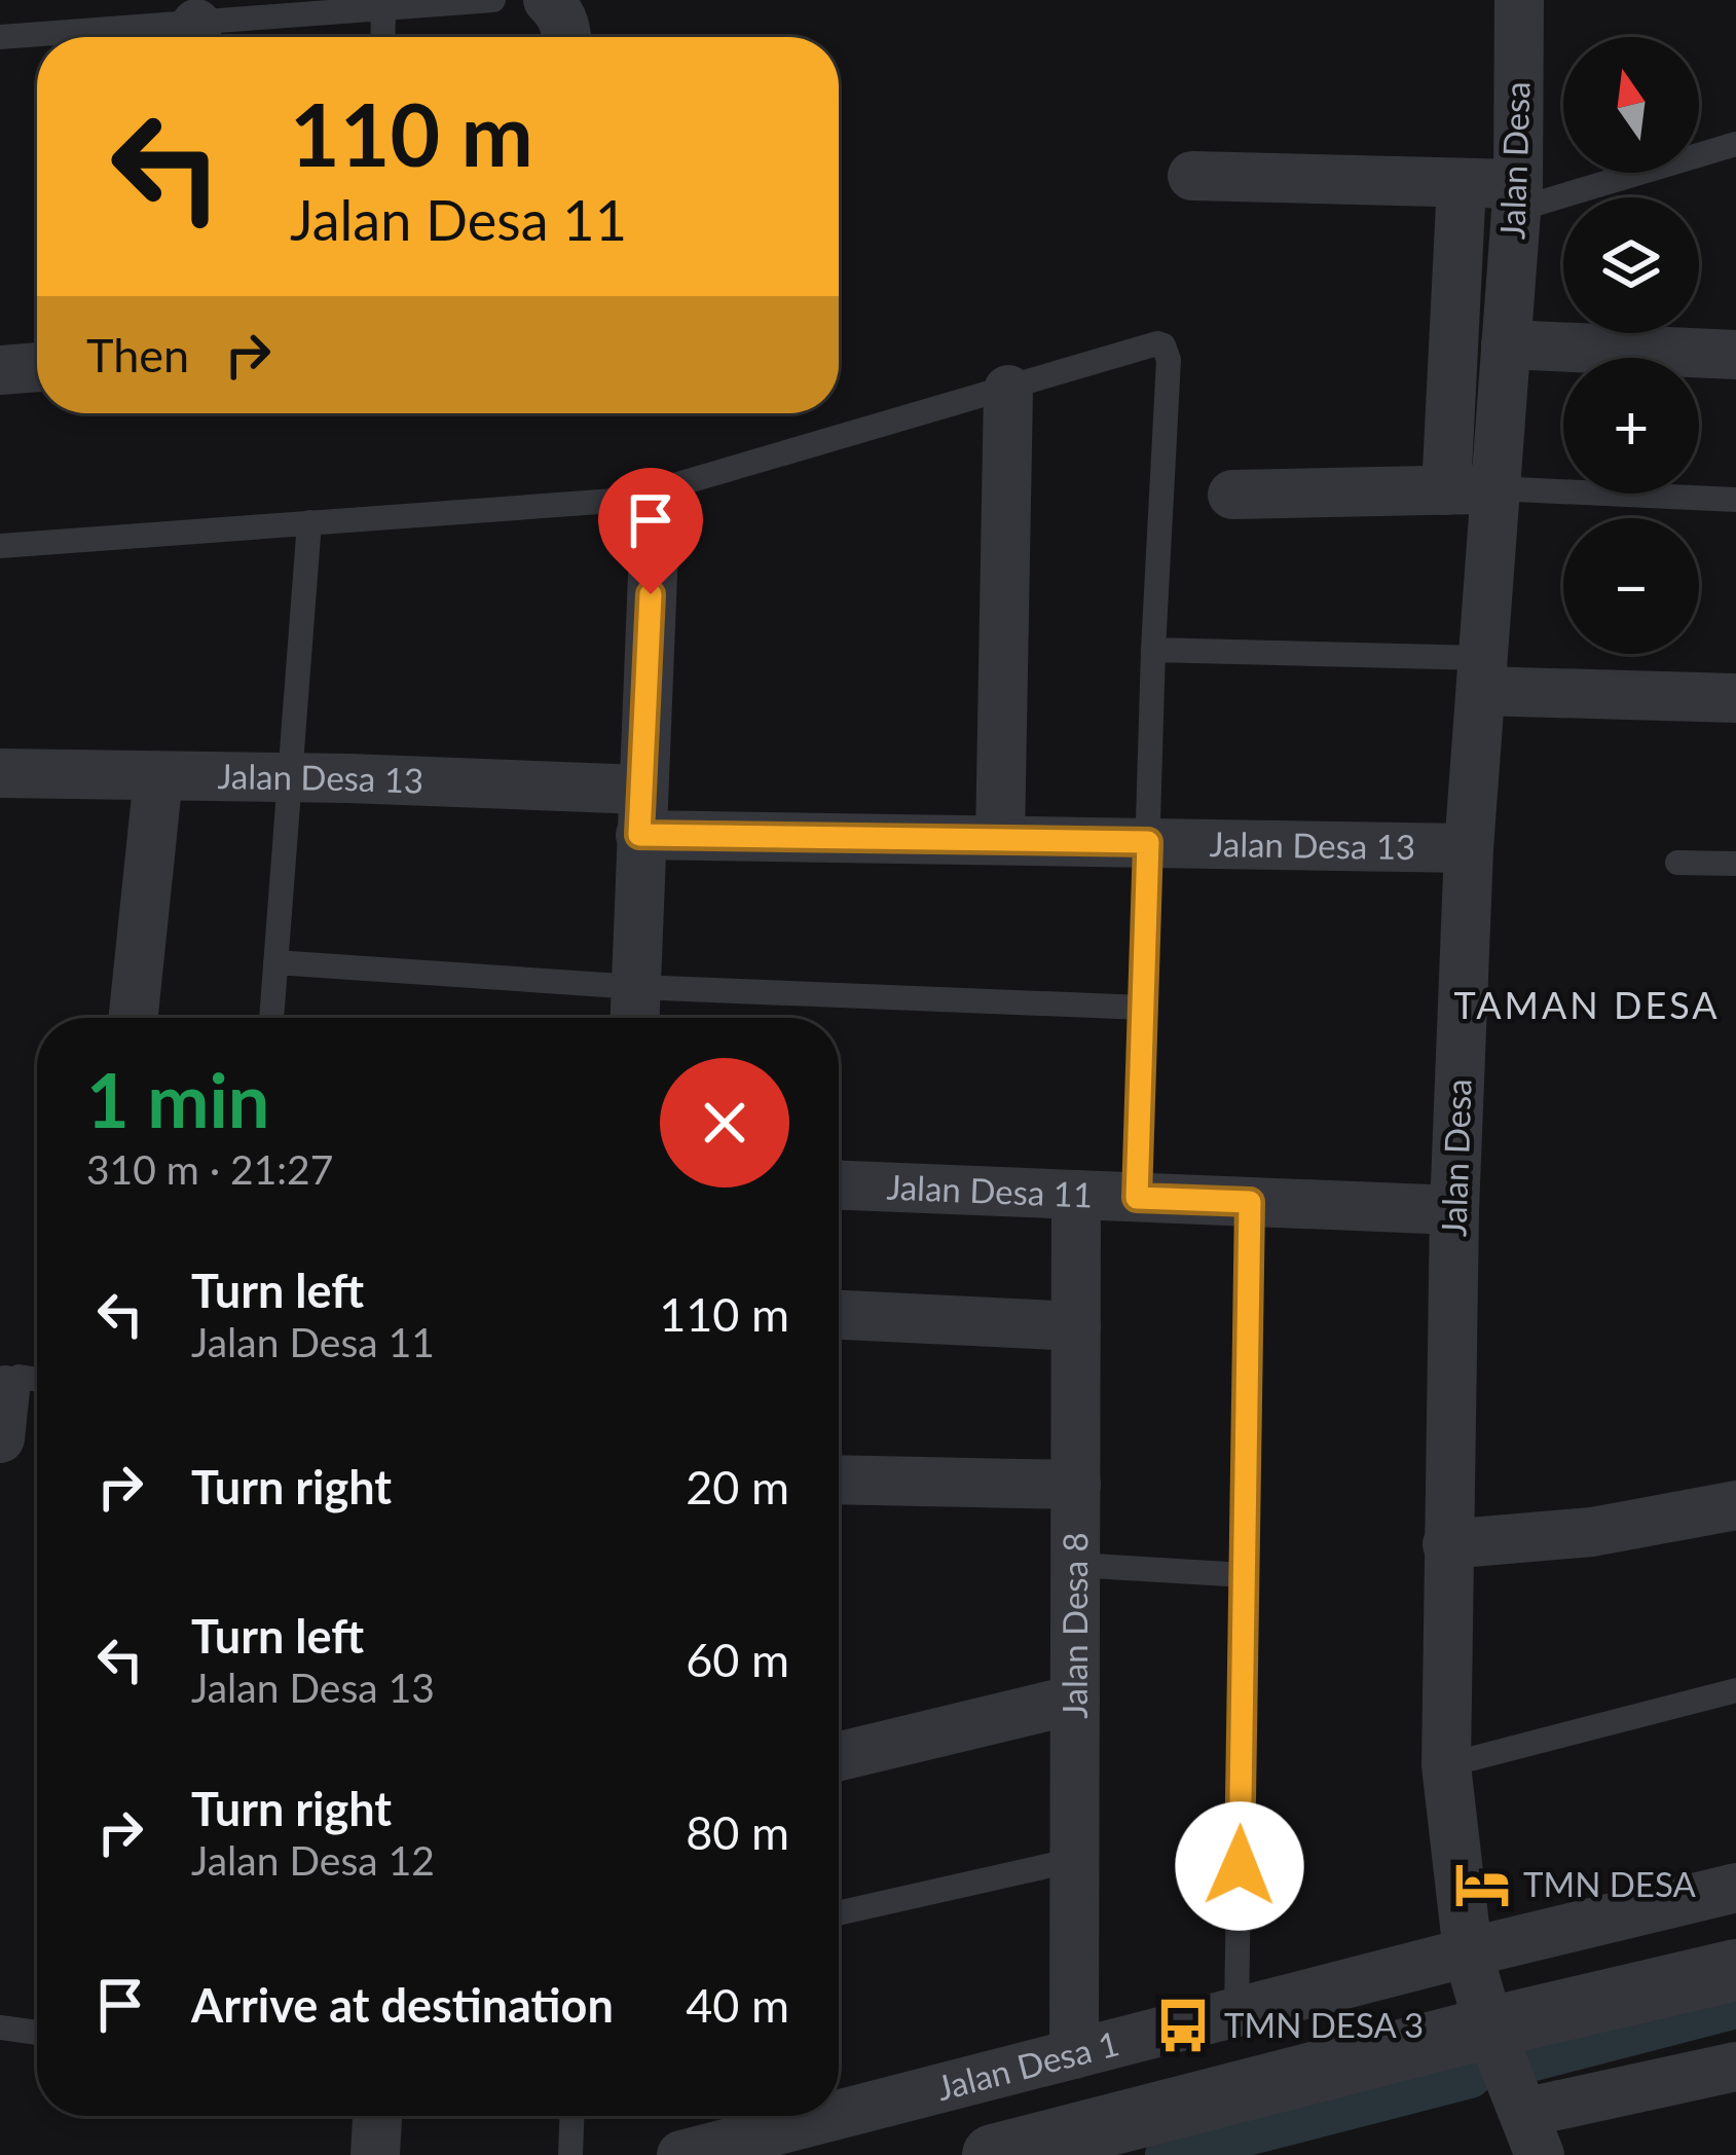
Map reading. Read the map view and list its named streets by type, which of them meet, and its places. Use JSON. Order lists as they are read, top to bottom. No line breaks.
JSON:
{"streets":{"street":["Jalan Desa","Jalan Desa 13","Jalan Desa 11","Jalan Desa 8","Jalan Desa 1"]},"crossings":[["Jalan Desa","Jalan Desa 13"],["Jalan Desa","Jalan Desa 11"],["Jalan Desa","Jalan Desa 1"],["Jalan Desa 11","Jalan Desa 8"],["Jalan Desa 8","Jalan Desa 1"]],"districts":["TAMAN DESA"],"places":{"hotel":["TMN DESA"],"bus stop":["TMN DESA 3"]},"north":"top","page":{"map_buttons":["+","−"],"turn":["110 m","Jalan Desa 11"],"then":"Then","heading":["1 min","310 m · 21:27"],"list":[{"name":"Turn left","note":"Jalan Desa 11","value":"110 m"},{"name":"Turn right","value":"20 m"},{"name":"Turn left","note":"Jalan Desa 13","value":"60 m"},{"name":"Turn right","note":"Jalan Desa 12","value":"80 m"},{"name":"Arrive at destination","value":"40 m"}]}}
